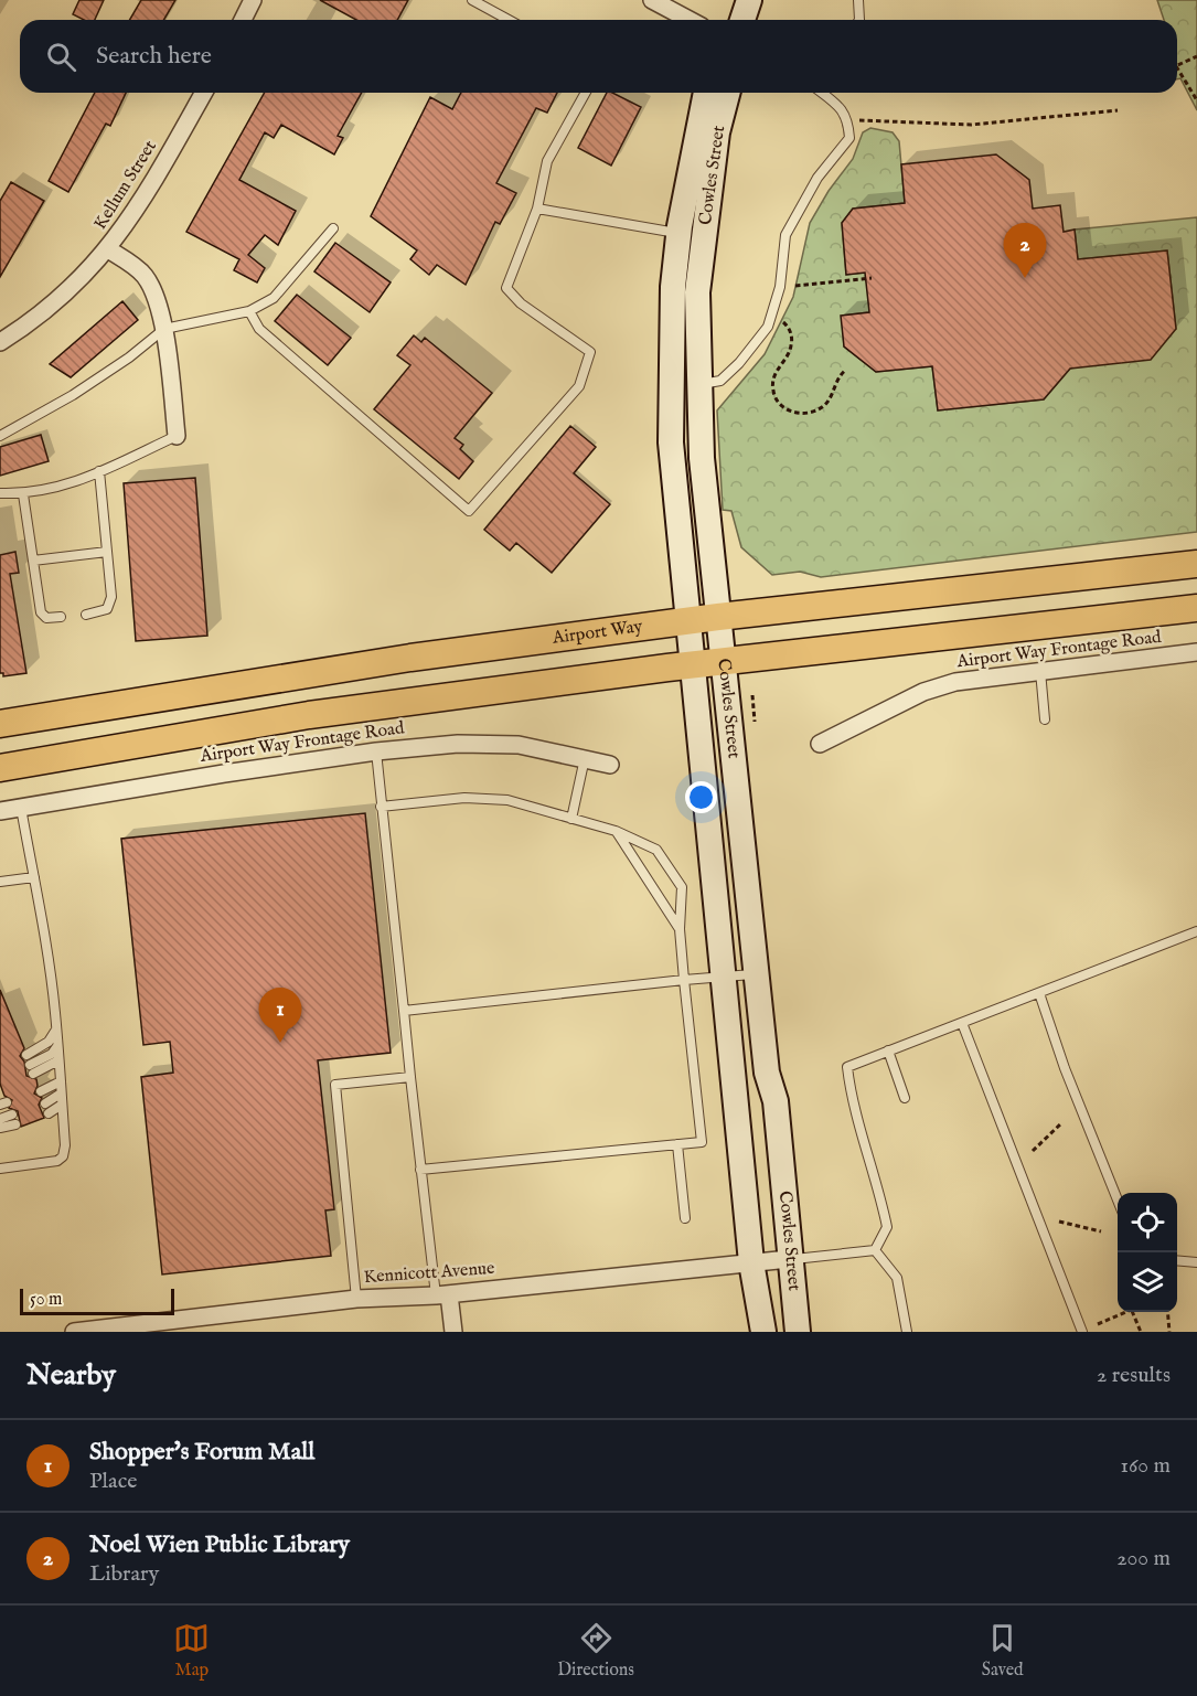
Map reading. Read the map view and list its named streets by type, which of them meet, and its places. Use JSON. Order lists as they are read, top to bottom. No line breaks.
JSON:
{"streets":{"main road":["Cowles Street","Airport Way"],"street":["Kellum Street","Airport Way Frontage Road","Kennicott Avenue"]},"crossings":[["Cowles Street","Airport Way"],["Cowles Street","Kennicott Avenue"]],"scale_bar":"50 m","page":{"search":"Search here","pins":["2","1"],"scale":"50 m","heading":["Nearby","2 results"],"list":[{"mark":"1","name":"Shopper's Forum Mall","note":"Place","value":"160 m"},{"mark":"2","name":"Noel Wien Public Library","note":"Library","value":"200 m"}],"nav":["Map","Directions","Saved"]}}
